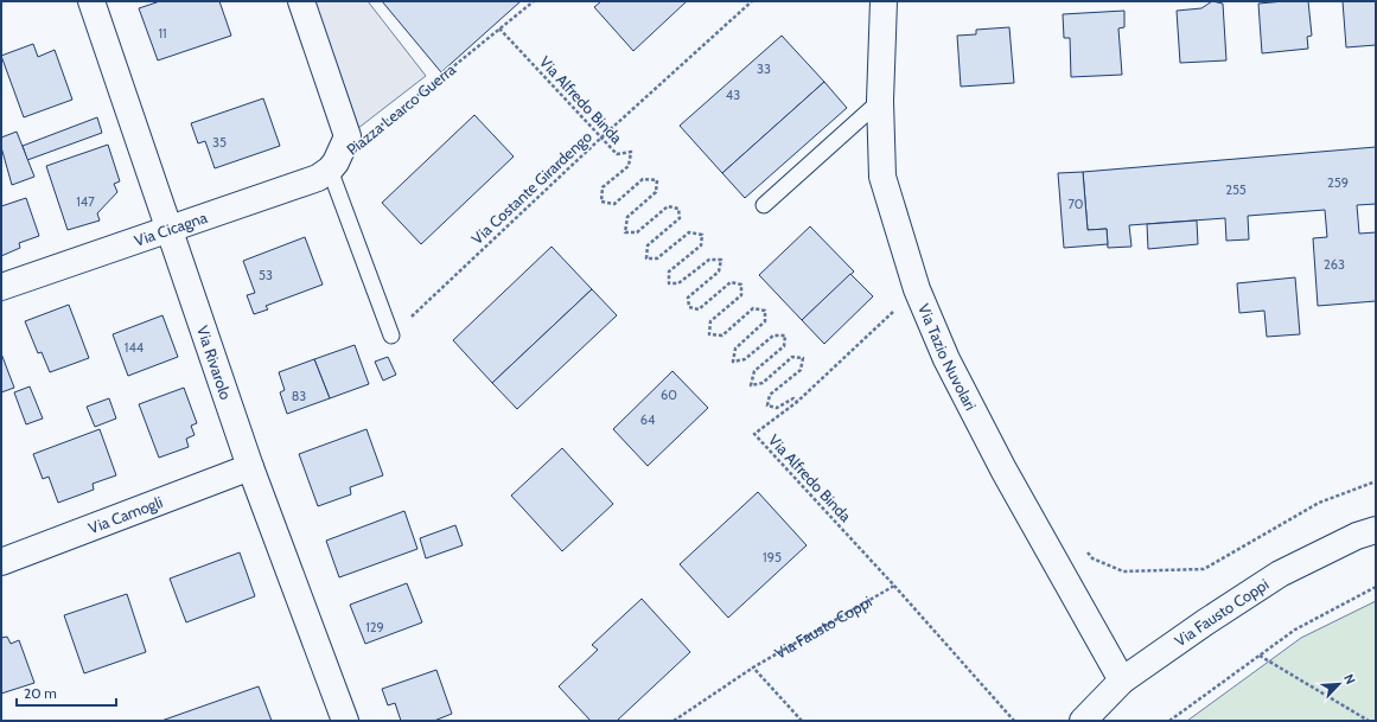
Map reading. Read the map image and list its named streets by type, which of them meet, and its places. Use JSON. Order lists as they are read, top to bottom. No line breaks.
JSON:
{"streets":{"street":["Piazza Learco Guerra","Via Cicagna","Via Tazio Nuvolari","Via Rivarolo","Via Camogli","Via Fausto Coppi"],"path":["Via Alfredo Binda","Via Costante Girardengo"]},"crossings":[["Via Alfredo Binda","Piazza Learco Guerra"],["Via Alfredo Binda","Via Costante Girardengo"],["Via Alfredo Binda","Via Fausto Coppi"],["Piazza Learco Guerra","Via Cicagna"],["Via Cicagna","Via Rivarolo"],["Via Tazio Nuvolari","Via Fausto Coppi"],["Via Rivarolo","Via Camogli"]],"house_numbers":["11","33","43","35","259","255","147","70","263","53","144","60","83","64","195","129"],"scale_bar":"20 m","north":"top right"}
